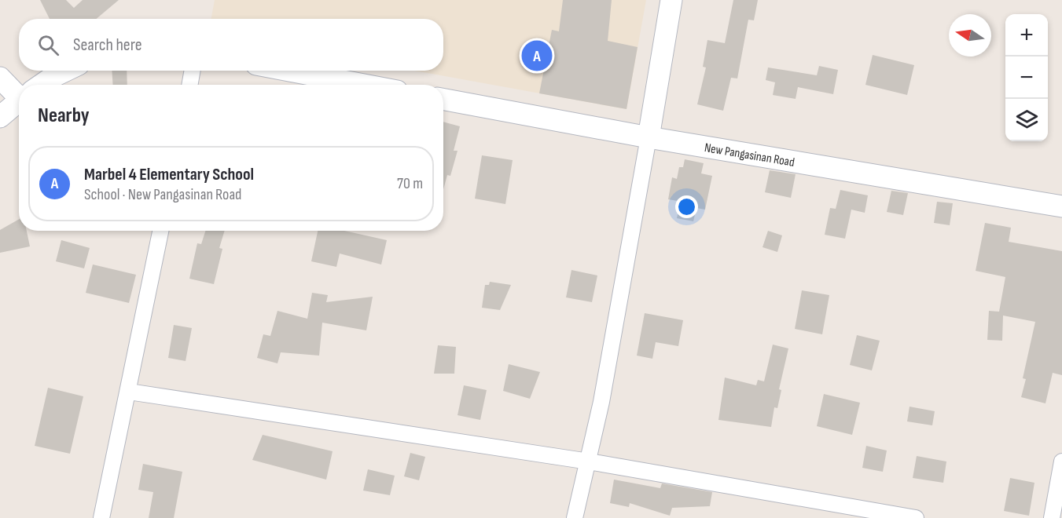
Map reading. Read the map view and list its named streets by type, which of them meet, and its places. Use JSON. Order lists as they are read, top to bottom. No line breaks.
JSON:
{"streets":{"main road":["New Pangasinan Road"]},"north":"left","page":{"map_buttons":["+","−"],"search":"Search here","pins":"A","heading":"Nearby","list":[{"mark":"A","name":"Marbel 4 Elementary School","note":"School · New Pangasinan Road","value":"70 m"}]}}
